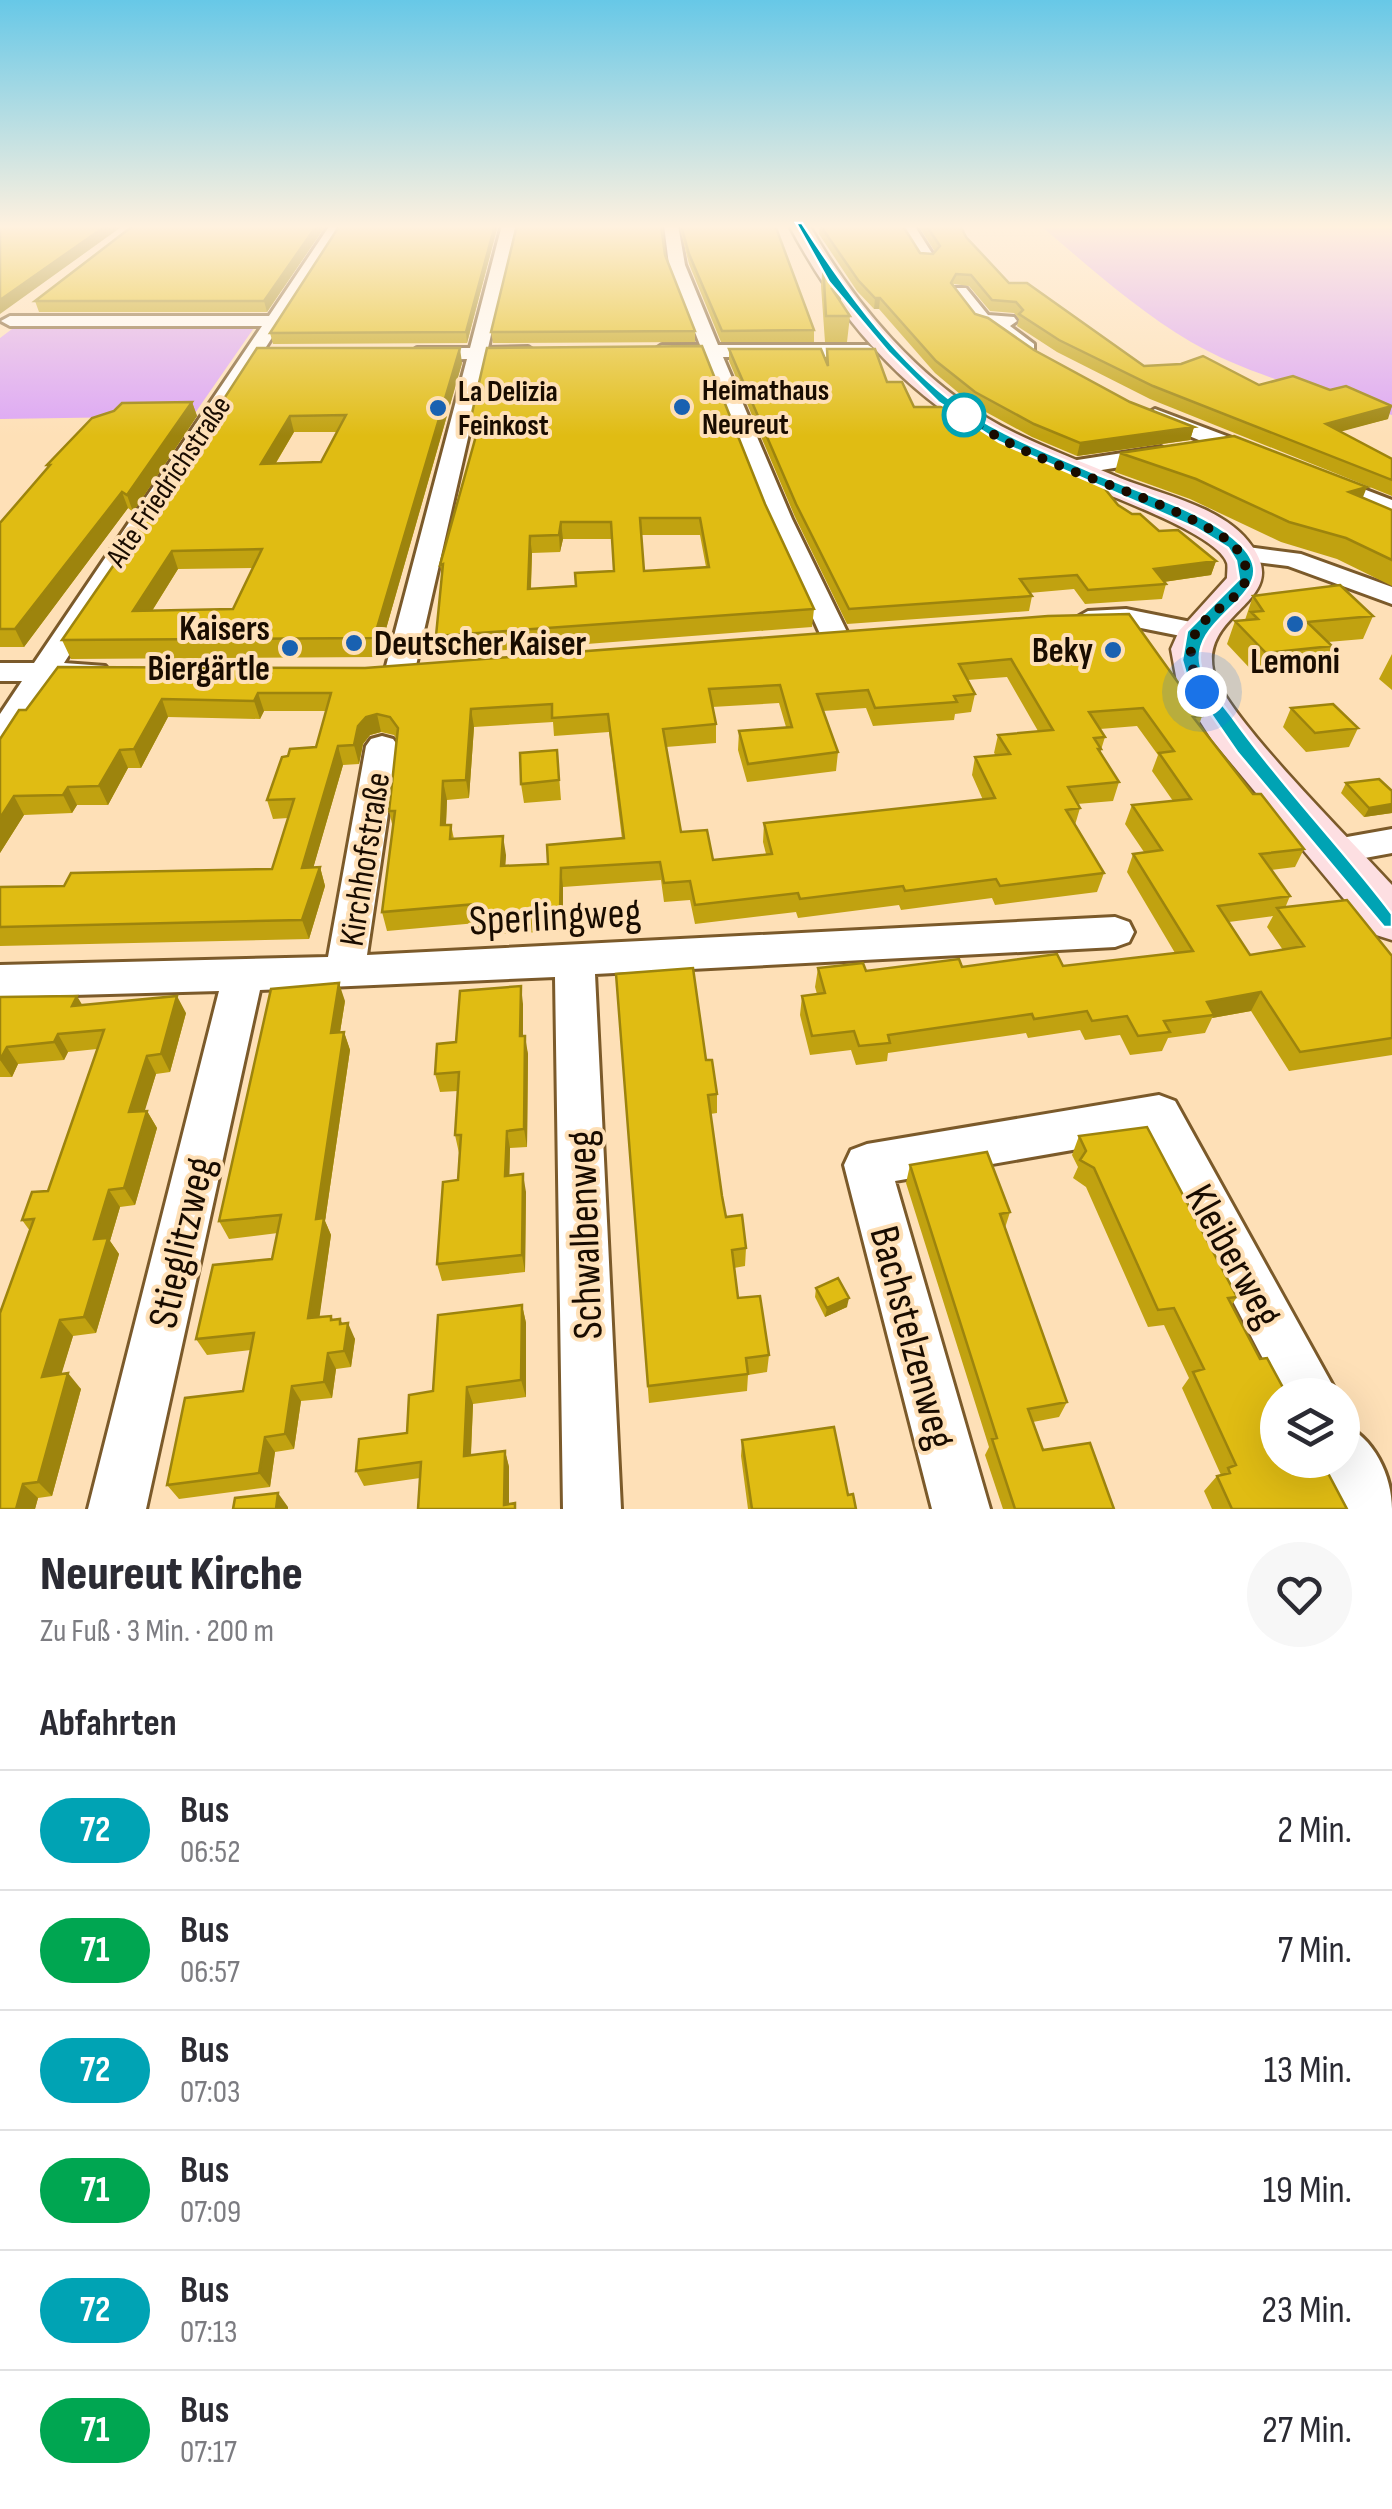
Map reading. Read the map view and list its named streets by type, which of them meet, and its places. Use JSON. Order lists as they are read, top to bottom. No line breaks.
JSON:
{"streets":{"street":["Alte Friedrichstraße","Kirchhofstraße","Sperlingweg","Schwalbenweg","Stieglitzweg","Kleiberweg","Bachstelzenweg"]},"crossings":[["Kirchhofstraße","Sperlingweg"],["Sperlingweg","Schwalbenweg"],["Sperlingweg","Stieglitzweg"],["Kleiberweg","Bachstelzenweg"]],"places":["Heimathaus Neureut","La Delizia Feinkost","Lemoni","Deutscher Kaiser","Kaisers Biergärtle","Beky"],"lines":["bus line 72"],"page":{"heading":[["Neureut Kirche","Zu Fuß · 3 Min. · 200 m"],"Abfahrten"],"list":[{"mark":"72","name":"Bus","note":"06:52","value":"2 Min."},{"mark":"71","name":"Bus","note":"06:57","value":"7 Min."},{"mark":"72","name":"Bus","note":"07:03","value":"13 Min."},{"mark":"71","name":"Bus","note":"07:09","value":"19 Min."},{"mark":"72","name":"Bus","note":"07:13","value":"23 Min."},{"mark":"71","name":"Bus","note":"07:17","value":"27 Min."}]}}
